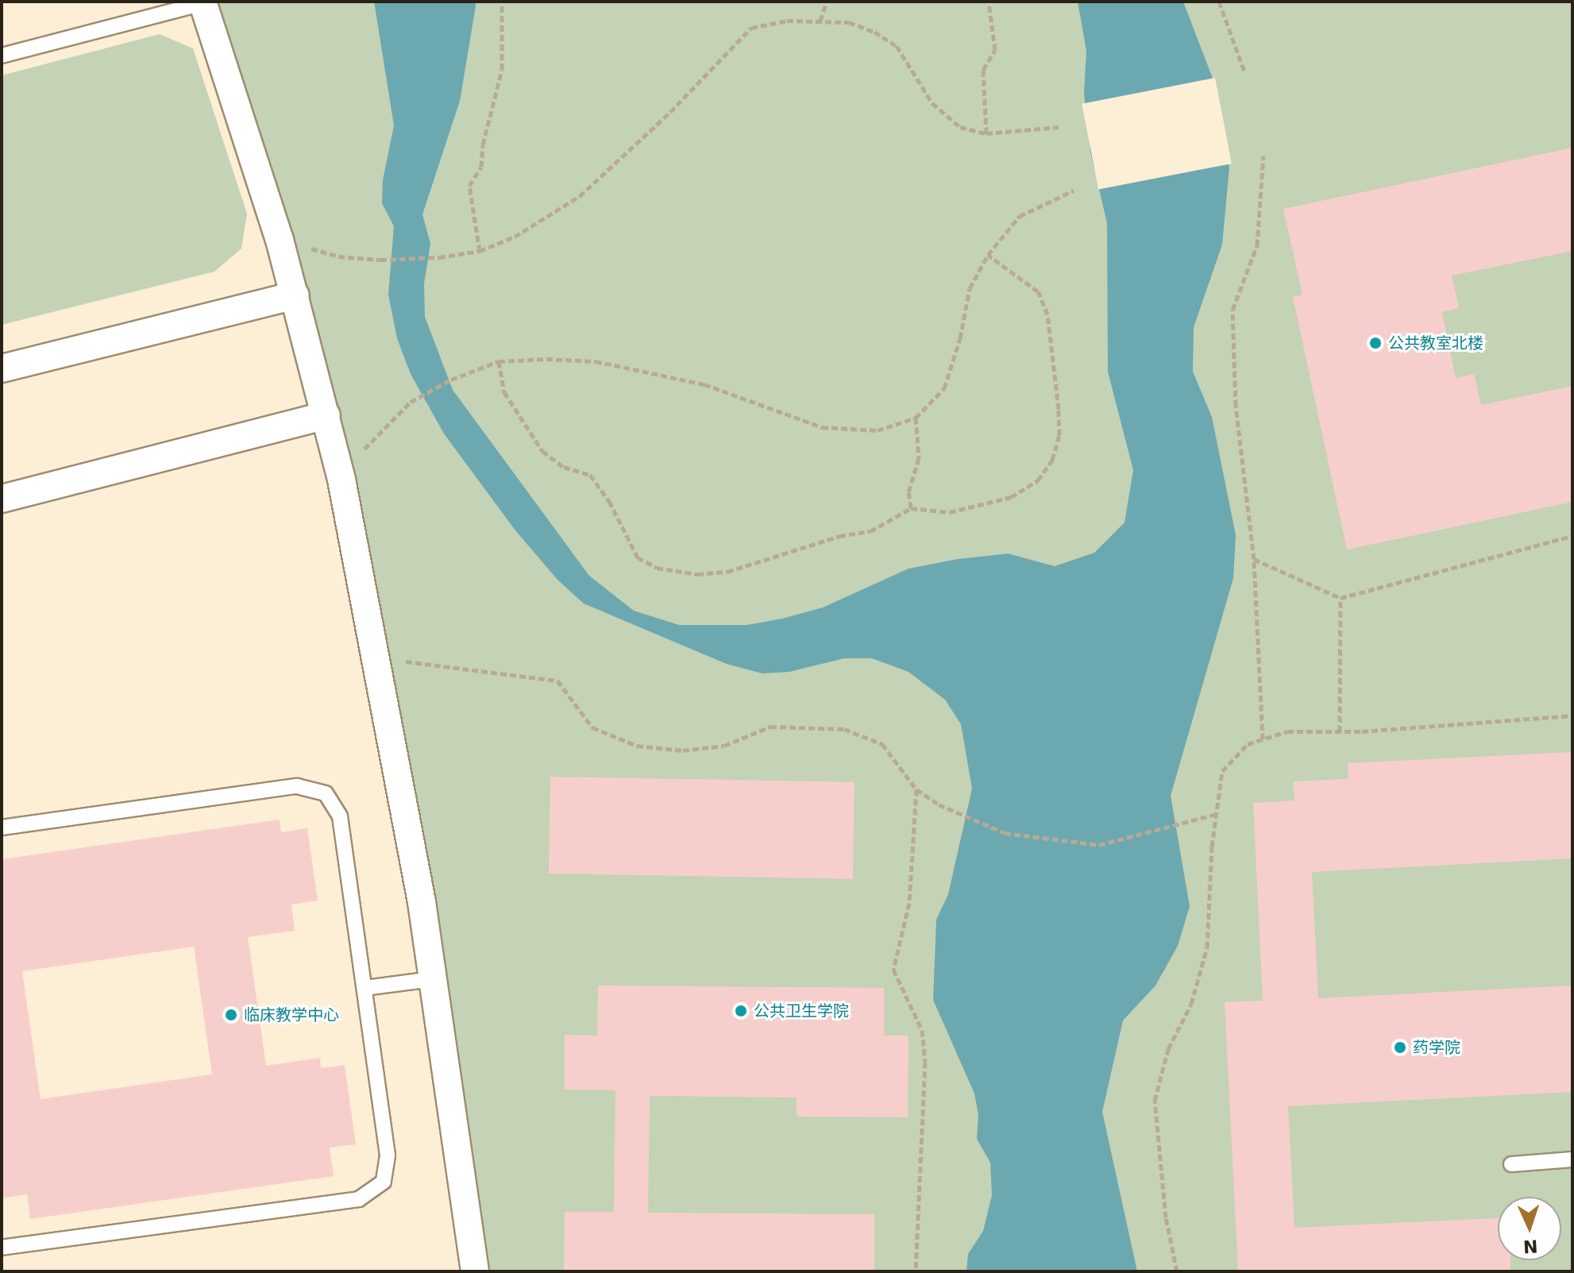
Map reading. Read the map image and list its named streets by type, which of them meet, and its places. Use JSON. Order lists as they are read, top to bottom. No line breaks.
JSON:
{"places":["公共教室北楼","公共卫生学院","临床教学中心","药学院"],"north":"bottom"}
